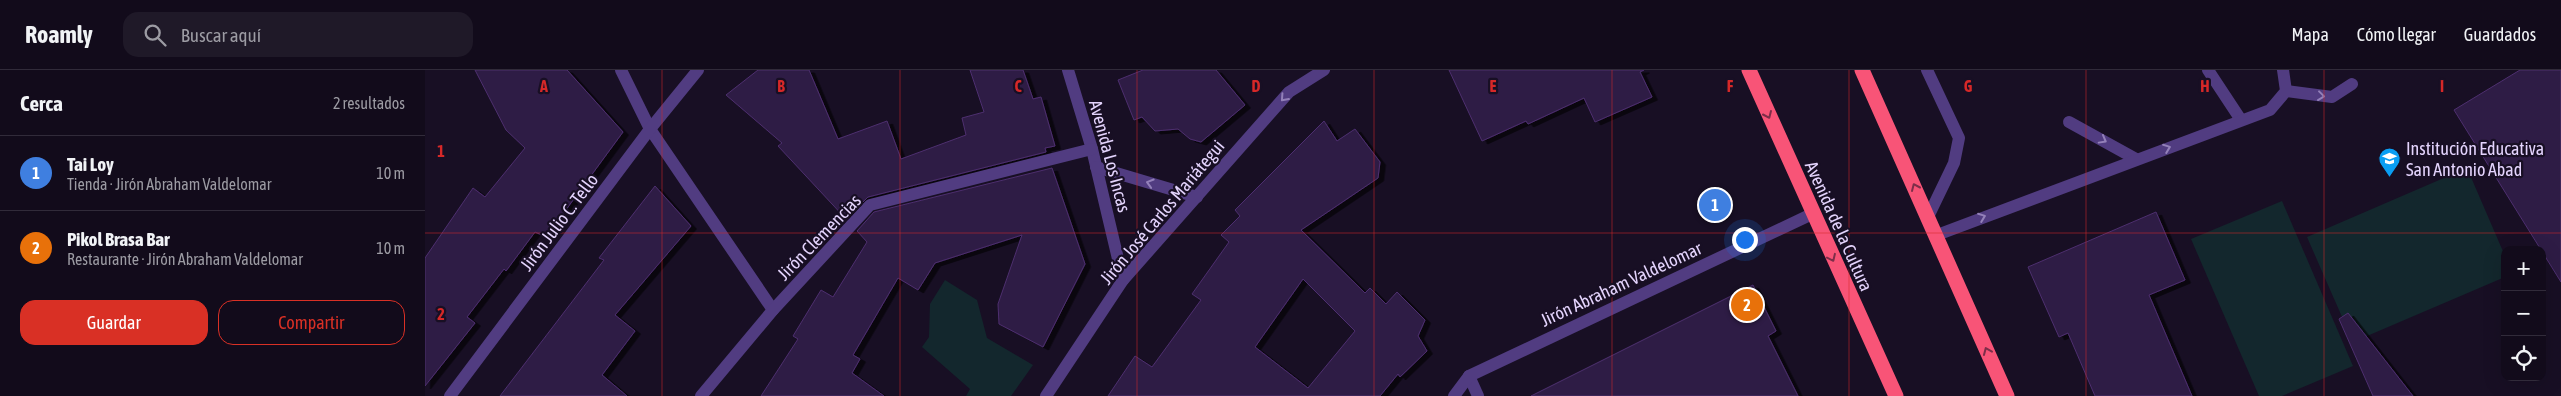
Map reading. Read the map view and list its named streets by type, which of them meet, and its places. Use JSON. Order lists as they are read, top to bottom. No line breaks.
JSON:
{"streets":{"highway":["Avenida de la Cultura"],"street":["Avenida Los Incas","Jirón José Carlos Mariátegui","Jirón Julio C. Tello","Jirón Clemencias","Jirón Abraham Valdelomar"]},"crossings":[["Avenida Los Incas","Jirón José Carlos Mariátegui"],["Avenida Los Incas","Jirón Clemencias"],["Avenida de la Cultura","Jirón Abraham Valdelomar"]],"one_way":["Jirón José Carlos Mariátegui"],"places":{"school or university":["Institución Educativa San Antonio Abad"]},"page":{"header":"Roamly","search":"Buscar aquí","nav":["Mapa","Cómo llegar","Guardados"],"heading":["Cerca","2 resultados"],"list":[{"mark":"1","name":"Tai Loy","note":"Tienda · Jirón Abraham Valdelomar","value":"10 m"},{"mark":"2","name":"Pikol Brasa Bar","note":"Restaurante · Jirón Abraham Valdelomar","value":"10 m"}],"pins":["1","2"],"map_buttons":["+","−"],"buttons":["Guardar","Compartir"]},"grid":{"columns":["A","B","C","D","E","F","G","H","I"],"rows":["1","2"]}}
